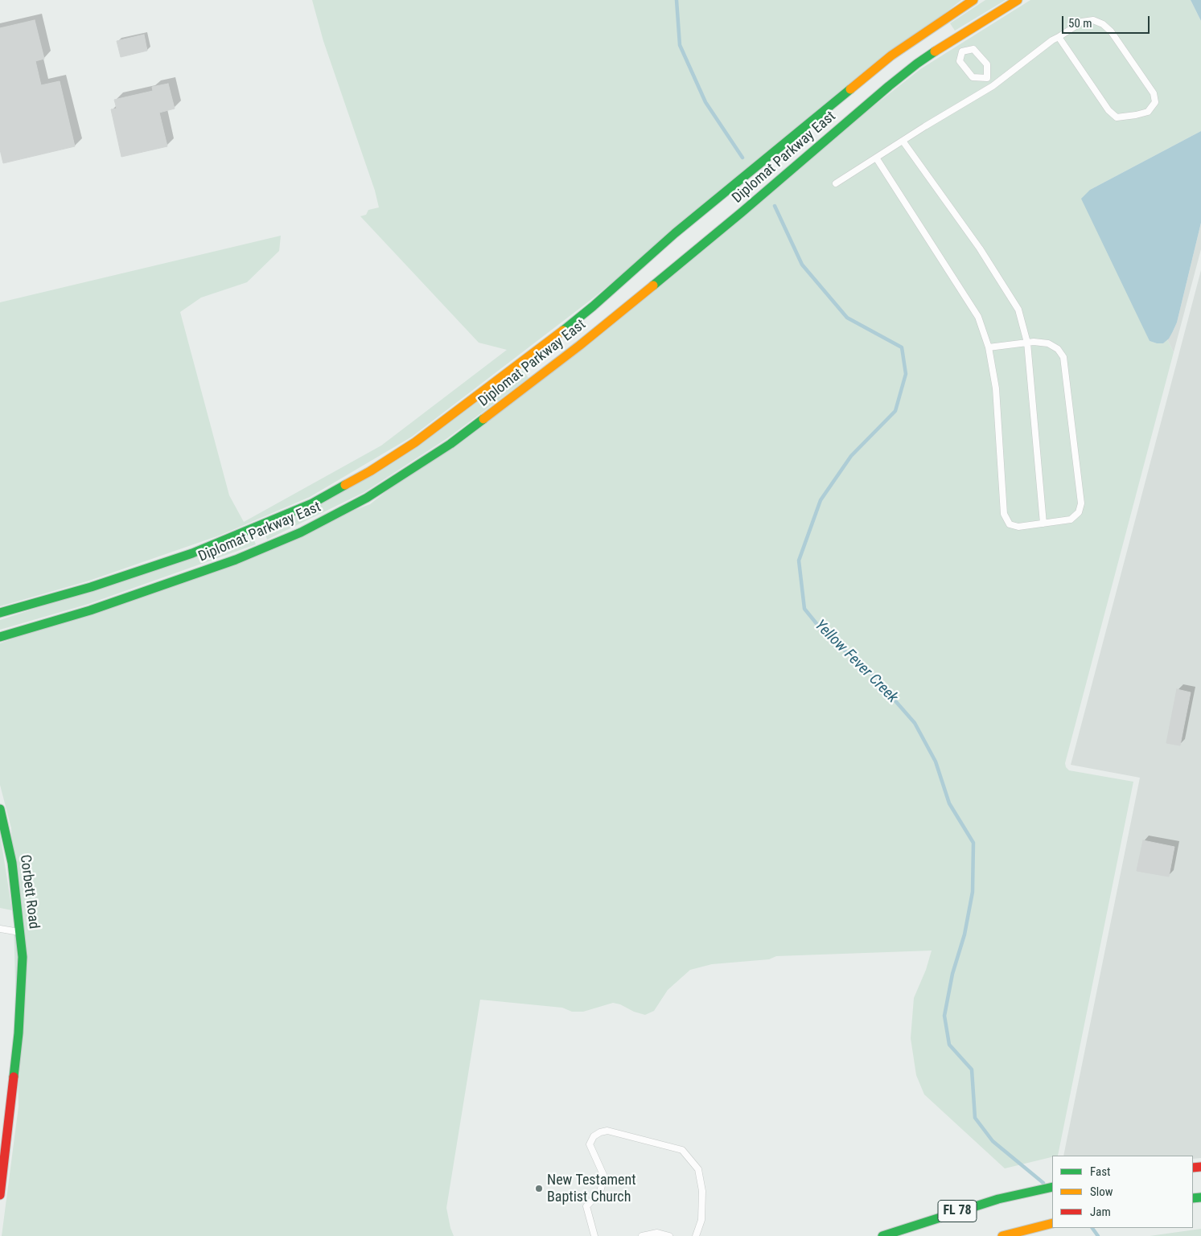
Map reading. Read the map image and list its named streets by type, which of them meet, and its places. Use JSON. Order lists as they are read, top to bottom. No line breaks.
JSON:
{"streets":{"main road":["Diplomat Parkway East","Corbett Road","FL 78"]},"water":["Yellow Fever Creek"],"places":["New Testament Baptist Church"],"legend":["Fast","Slow","Jam"],"scale_bar":"50 m"}
